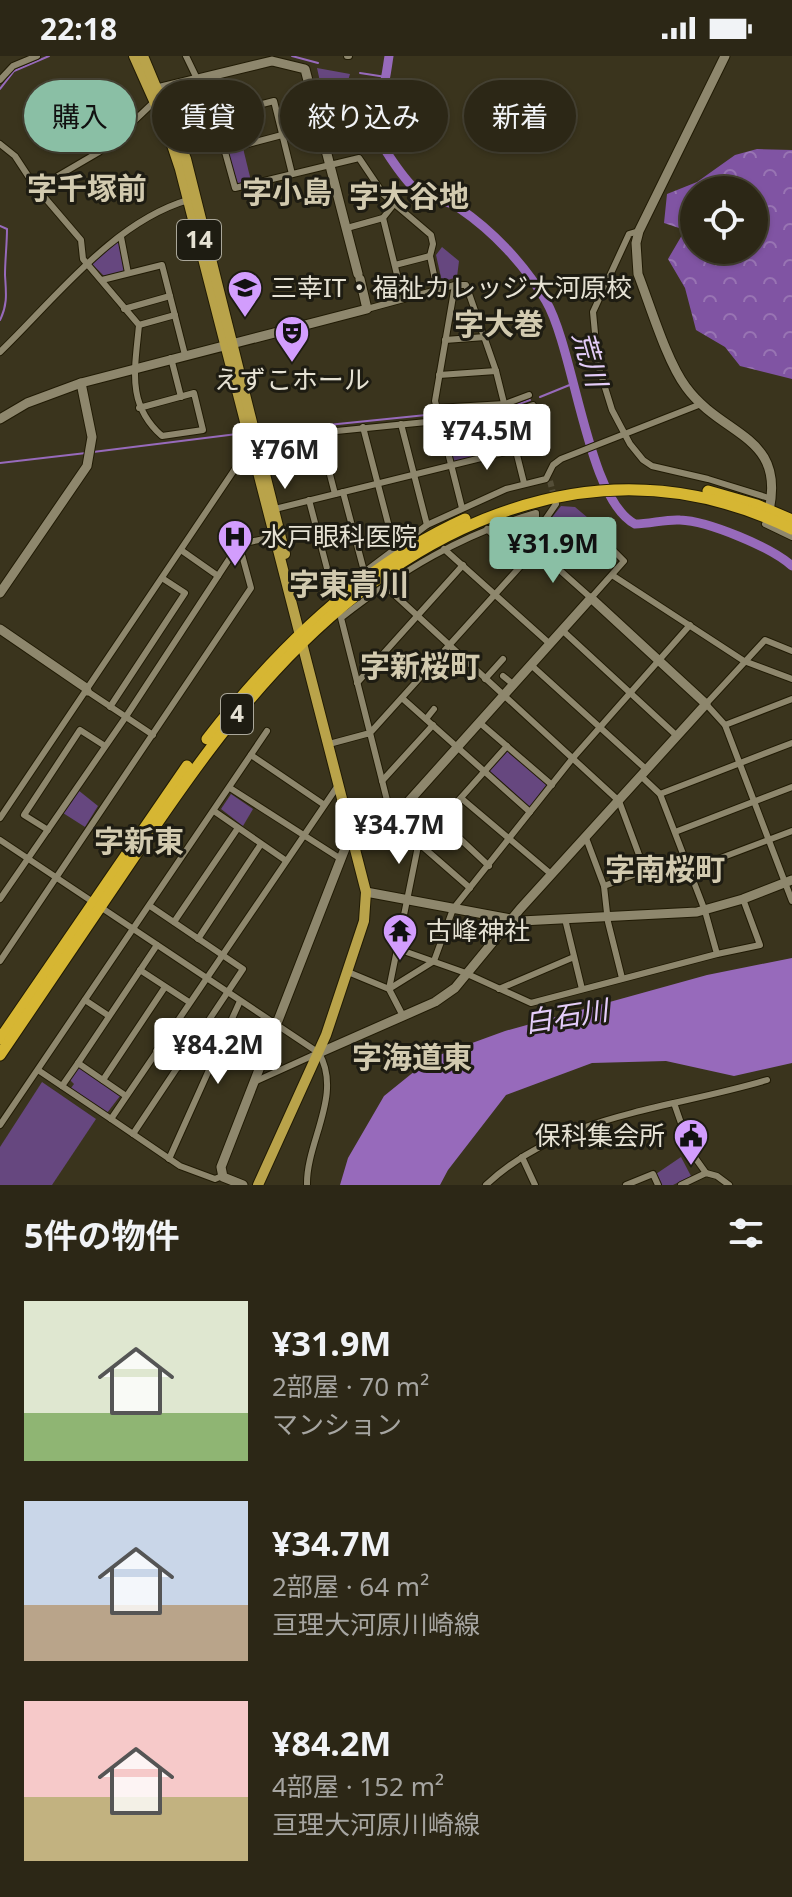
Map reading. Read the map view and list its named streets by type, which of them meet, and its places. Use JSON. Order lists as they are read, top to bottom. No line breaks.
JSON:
{"streets":{"highway":["4"],"main road":["14"]},"crossings":[["14","4"]],"districts":["字千塚前","字小島","字大谷地","字大巻","字東青川","字新桜町","字新東","字南桜町","字海道東"],"water":["荒川","白石川"],"places":{"school or university":["三幸IT・福祉カレッジ大河原校"],"theatre":["えずこホール"],"hospital":["水戸眼科医院"],"temple":["古峰神社"],"public building":["保科集会所"]},"page":{"status":"22:18","chip":["購入","賃貸","絞り込み","新着"],"price":["¥74.5M","¥76M","¥31.9M","¥34.7M","¥84.2M"],"heading":"5件の物件","list":[{"name":"¥31.9M","note":"2部屋 · 70 m² · マンション"},{"name":"¥34.7M","note":"2部屋 · 64 m² · 亘理大河原川崎線"},{"name":"¥84.2M","note":"4部屋 · 152 m² · 亘理大河原川崎線"}]}}
